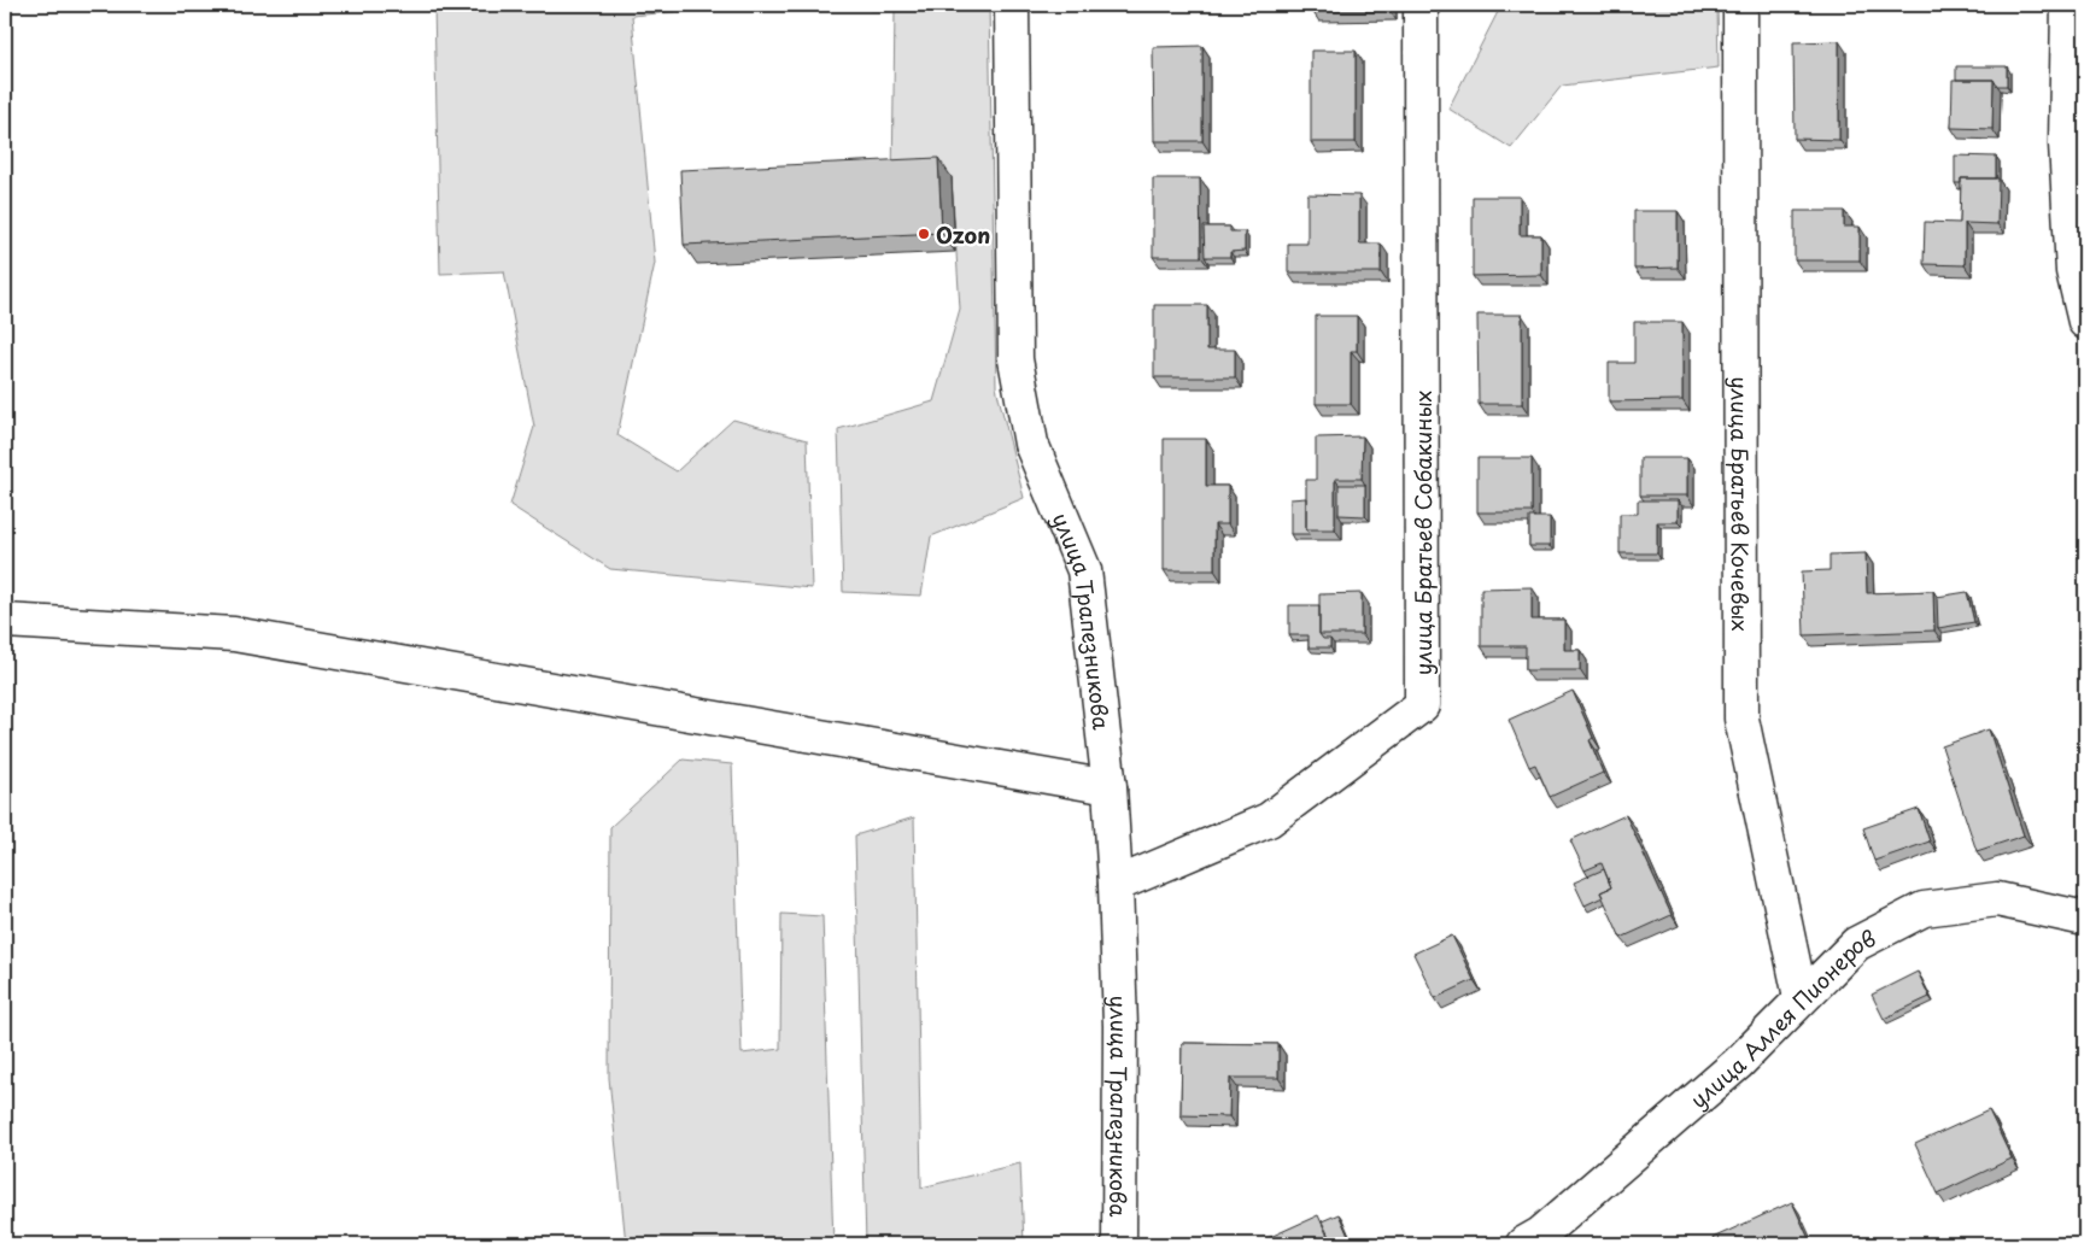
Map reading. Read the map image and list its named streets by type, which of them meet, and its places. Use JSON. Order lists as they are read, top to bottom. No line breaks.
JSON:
{"streets":{"street":["улица Братьев Кочевых","улица Братьев Собакиных","улица Трапезникова","улица Аллея Пионеров"]},"crossings":[["улица Братьев Кочевых","улица Аллея Пионеров"],["улица Братьев Собакиных","улица Трапезникова"]],"places":["Ozon"]}
